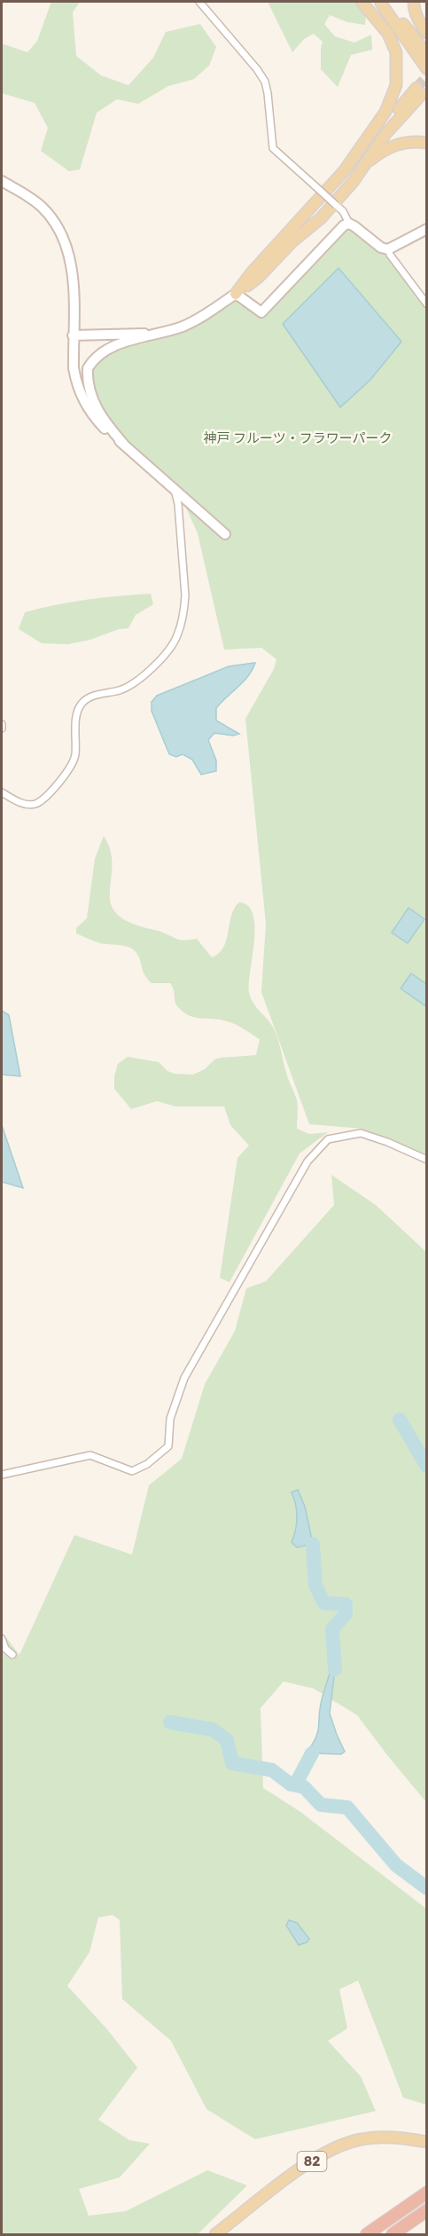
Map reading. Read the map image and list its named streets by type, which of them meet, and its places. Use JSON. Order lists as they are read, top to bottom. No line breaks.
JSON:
{"streets":{"main road":["82"]},"parks":["神戸 フルーツ・フラワーパーク"]}
